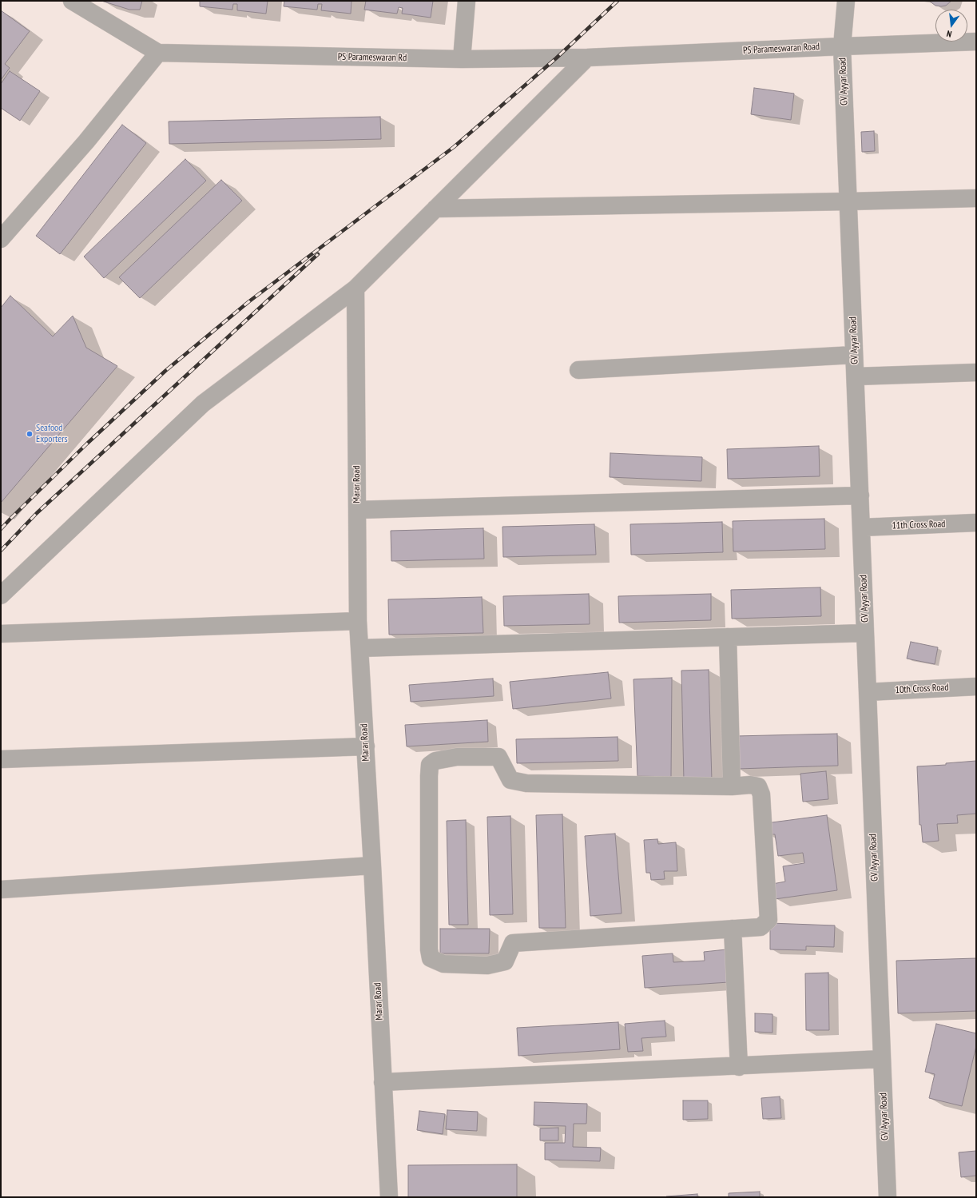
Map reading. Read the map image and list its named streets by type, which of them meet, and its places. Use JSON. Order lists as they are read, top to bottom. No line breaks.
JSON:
{"streets":{"street":["PS Parameswaran Road","PS Parameswaran Rd","GV Ayyar Road","Marar Road","11th Cross Road","10th Cross Road"]},"crossings":[["PS Parameswaran Road","PS Parameswaran Rd"],["PS Parameswaran Road","GV Ayyar Road"],["GV Ayyar Road","11th Cross Road"],["GV Ayyar Road","10th Cross Road"]],"places":["Seafood Exporters"],"north":"bottom"}
